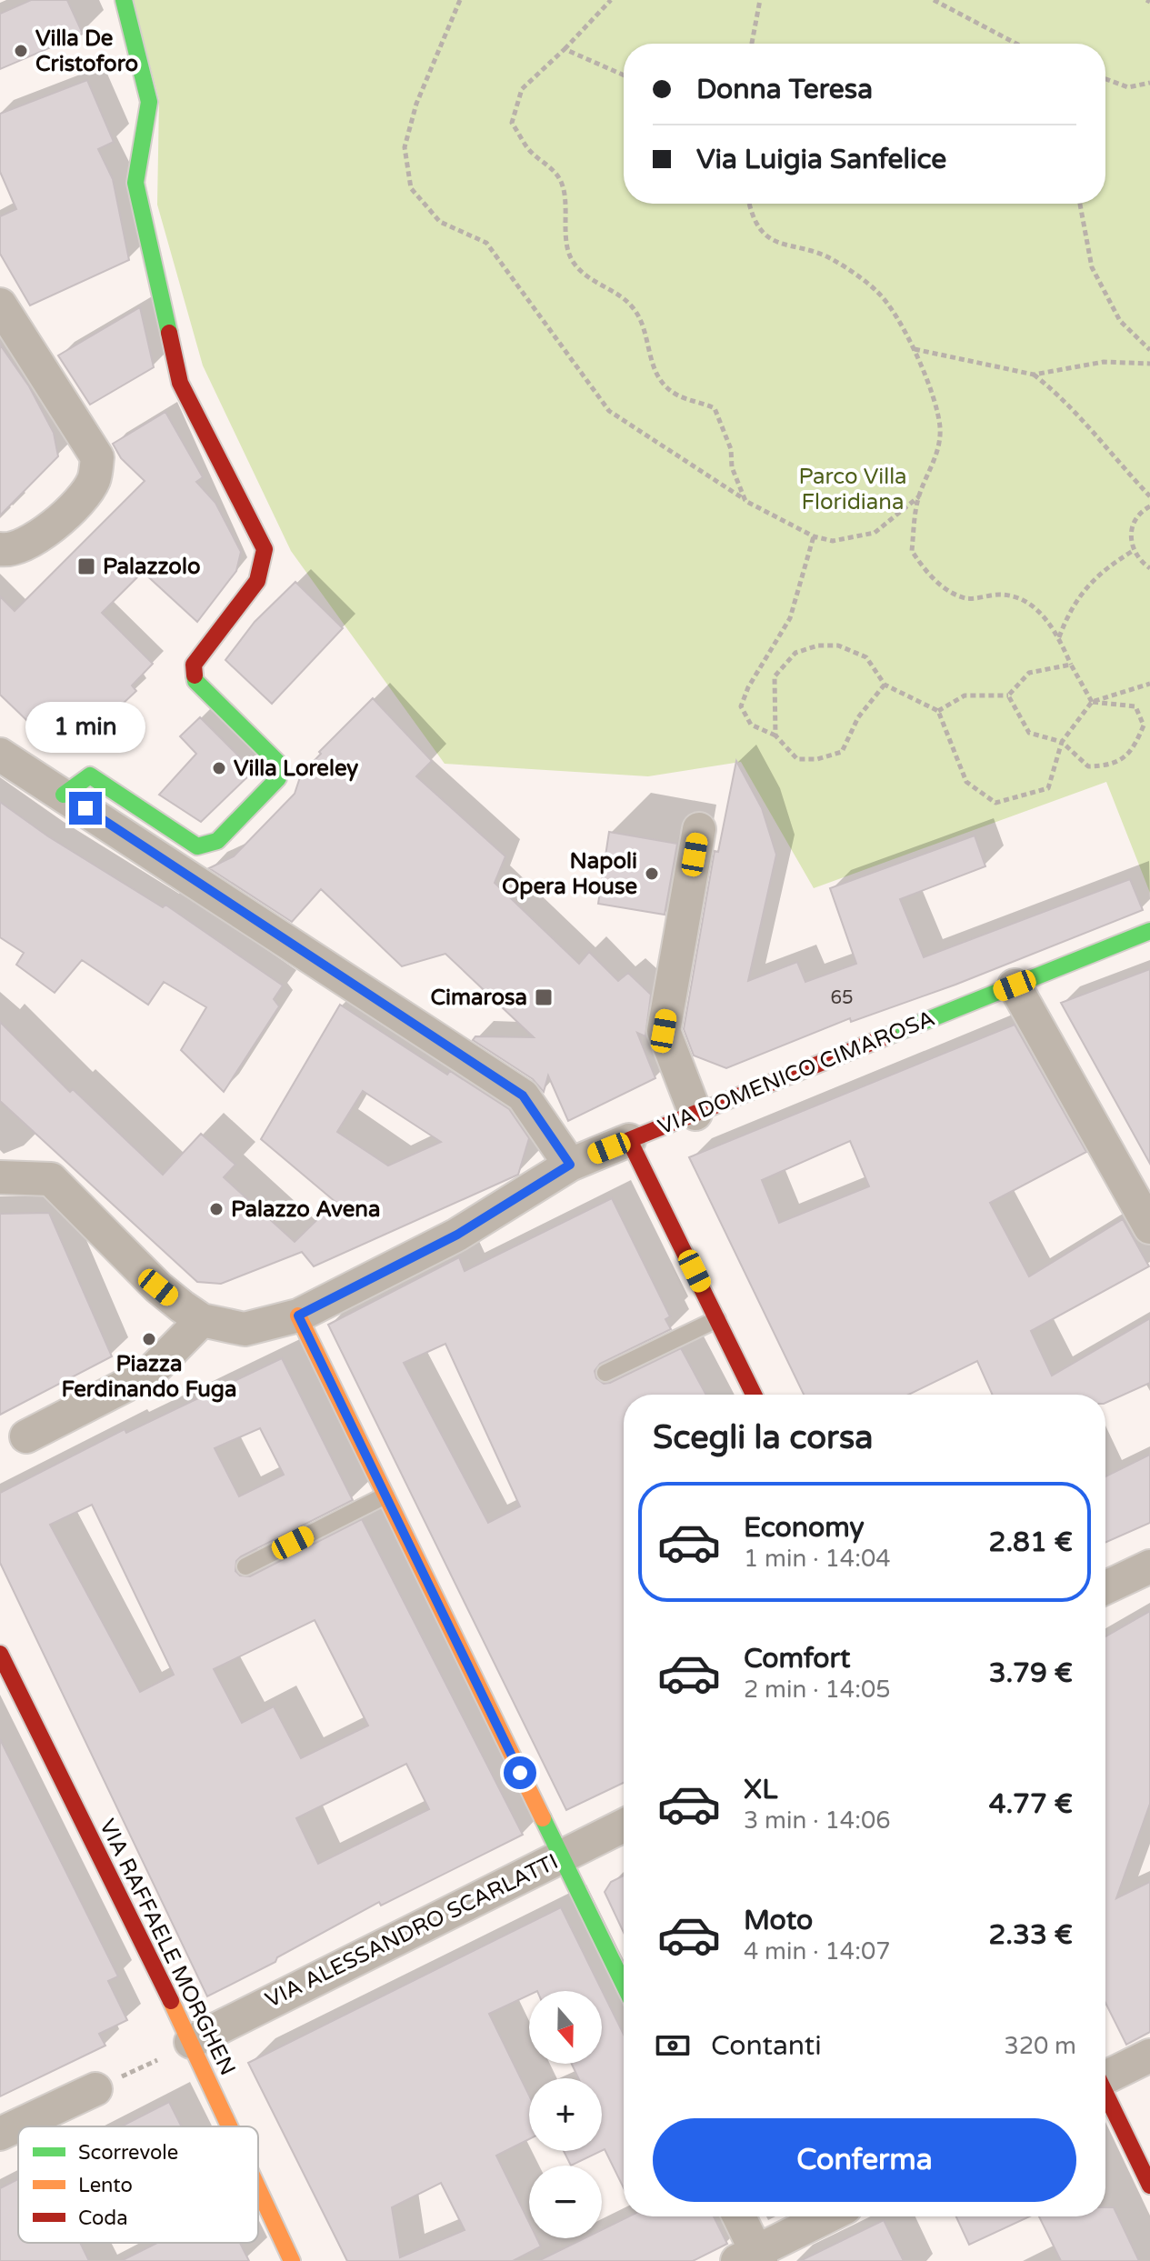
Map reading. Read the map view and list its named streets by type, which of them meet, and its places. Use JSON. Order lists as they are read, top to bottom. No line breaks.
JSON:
{"streets":{"street":["VIA DOMENICO CIMAROSA","VIA ALESSANDRO SCARLATTI","VIA RAFFAELE MORGHEN"]},"crossings":[["VIA ALESSANDRO SCARLATTI","VIA RAFFAELE MORGHEN"]],"parks":["Parco Villa Floridiana"],"places":{"other":["Villa De Cristoforo","Villa Loreley","Napoli Opera House","Palazzo Avena","Piazza Ferdinando Fuga"],"transit":["Palazzolo","Cimarosa"]},"house_numbers":["65"],"legend":["Scorrevole","Lento","Coda"],"north":"bottom","page":{"banner":["Donna Teresa","Via Luigia Sanfelice"],"bubble":"1 min","heading":"Scegli la corsa","list":[{"name":"Economy","note":"1 min · 14:04","value":"2.81 €"},{"name":"Comfort","note":"2 min · 14:05","value":"3.79 €"},{"name":"XL","note":"3 min · 14:06","value":"4.77 €"},{"name":"Moto","note":"4 min · 14:07","value":"2.33 €"}],"map_buttons":["+","−"],"pay":["Contanti","320 m"],"buttons":"Conferma"}}
